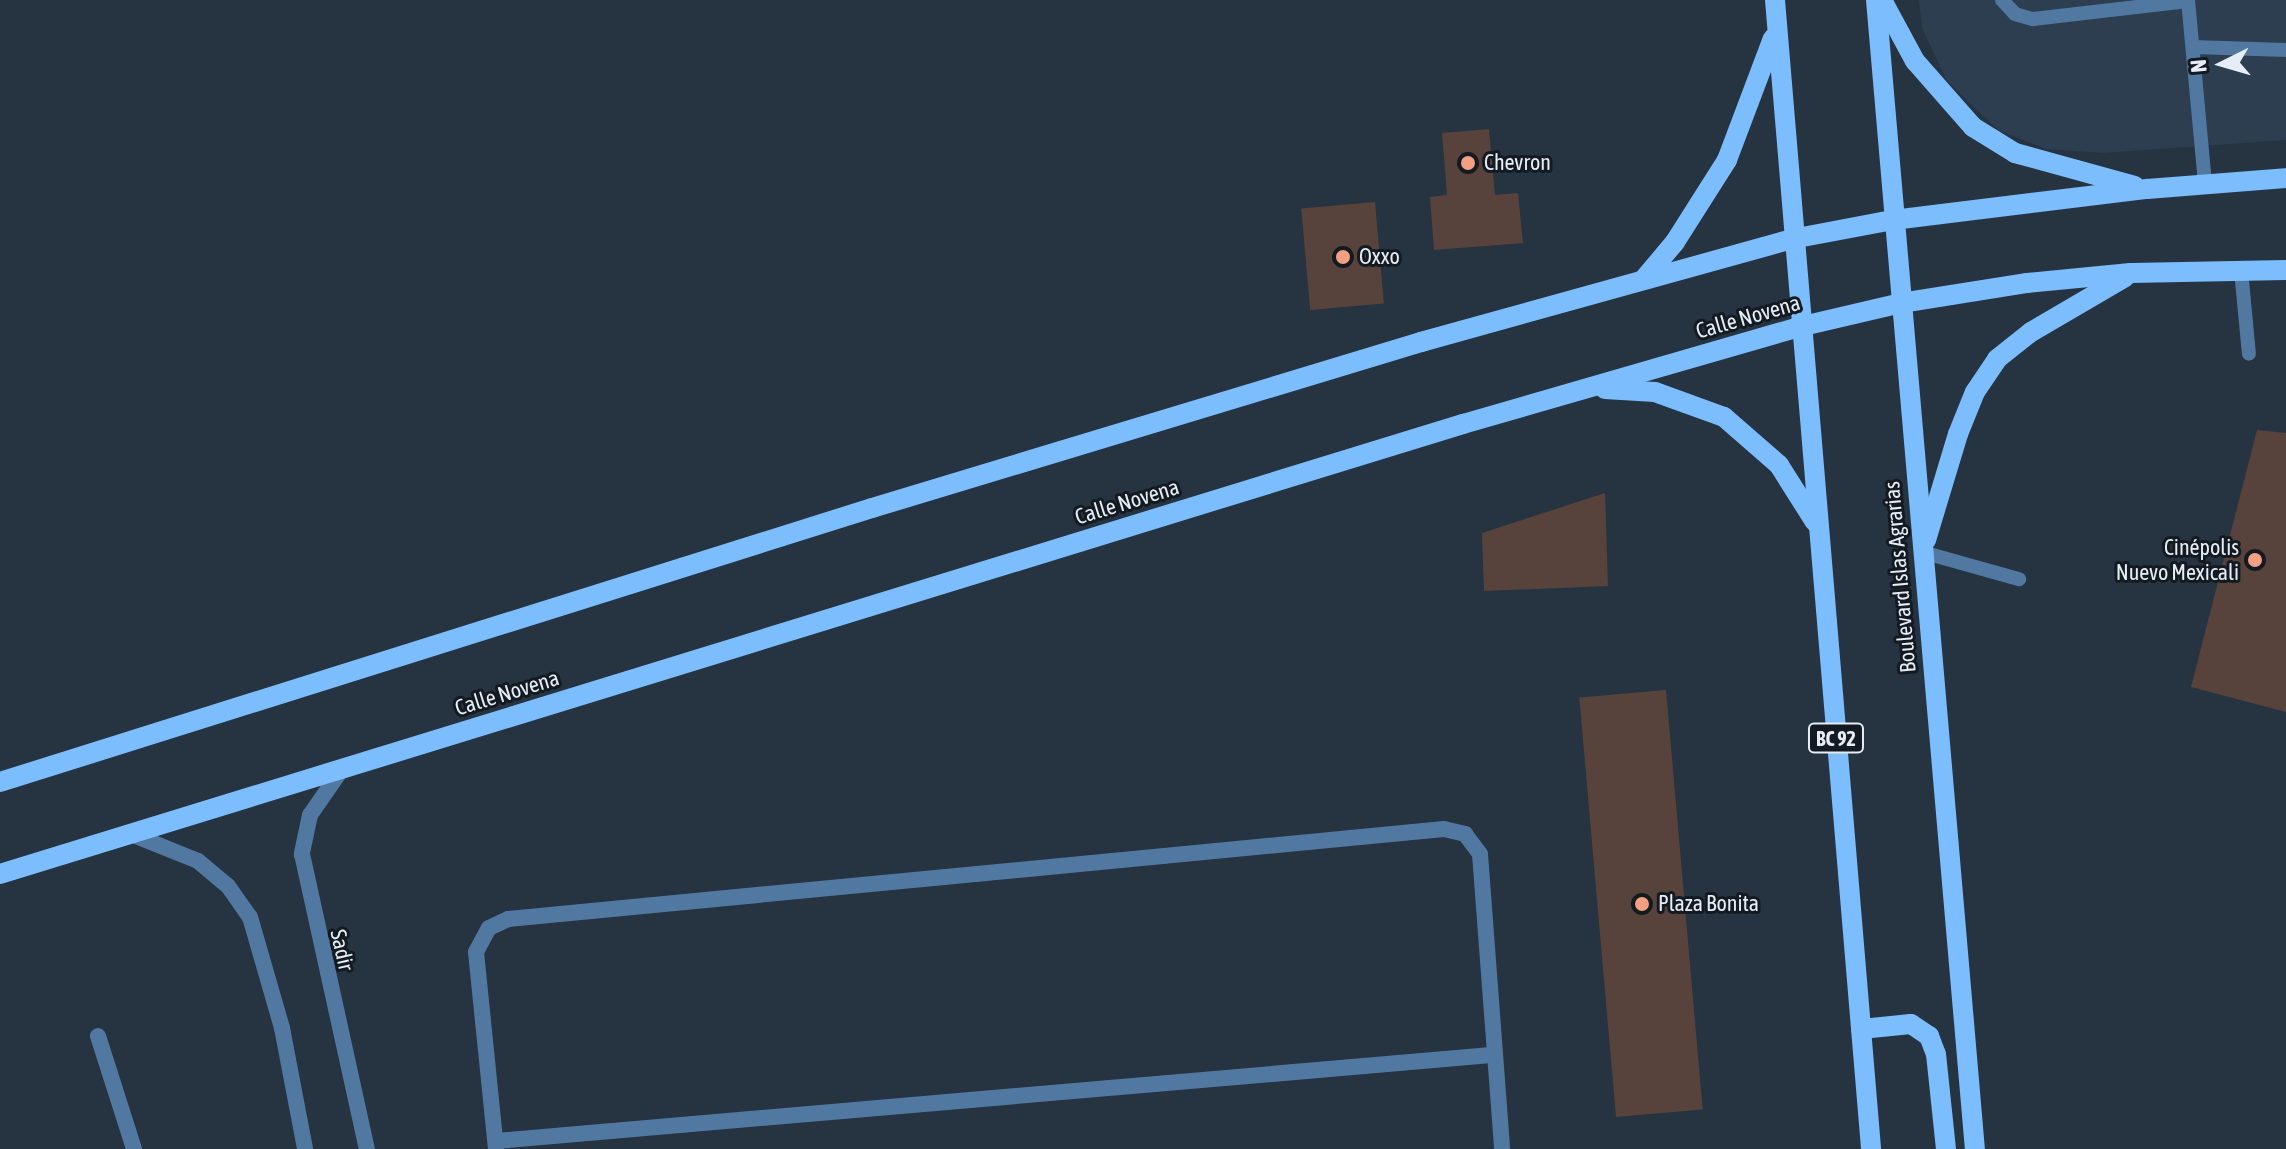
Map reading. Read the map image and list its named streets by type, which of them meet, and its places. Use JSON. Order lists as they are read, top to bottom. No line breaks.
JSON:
{"streets":{"main road":["Calle Novena","Boulevard Islas Agrarias","BC 92"],"street":["Sadir"]},"crossings":[["Calle Novena","Boulevard Islas Agrarias"],["Calle Novena","BC 92"],["Calle Novena","Sadir"]],"places":["Chevron","Oxxo","Cinépolis Nuevo Mexicali","Plaza Bonita"],"north":"left"}
